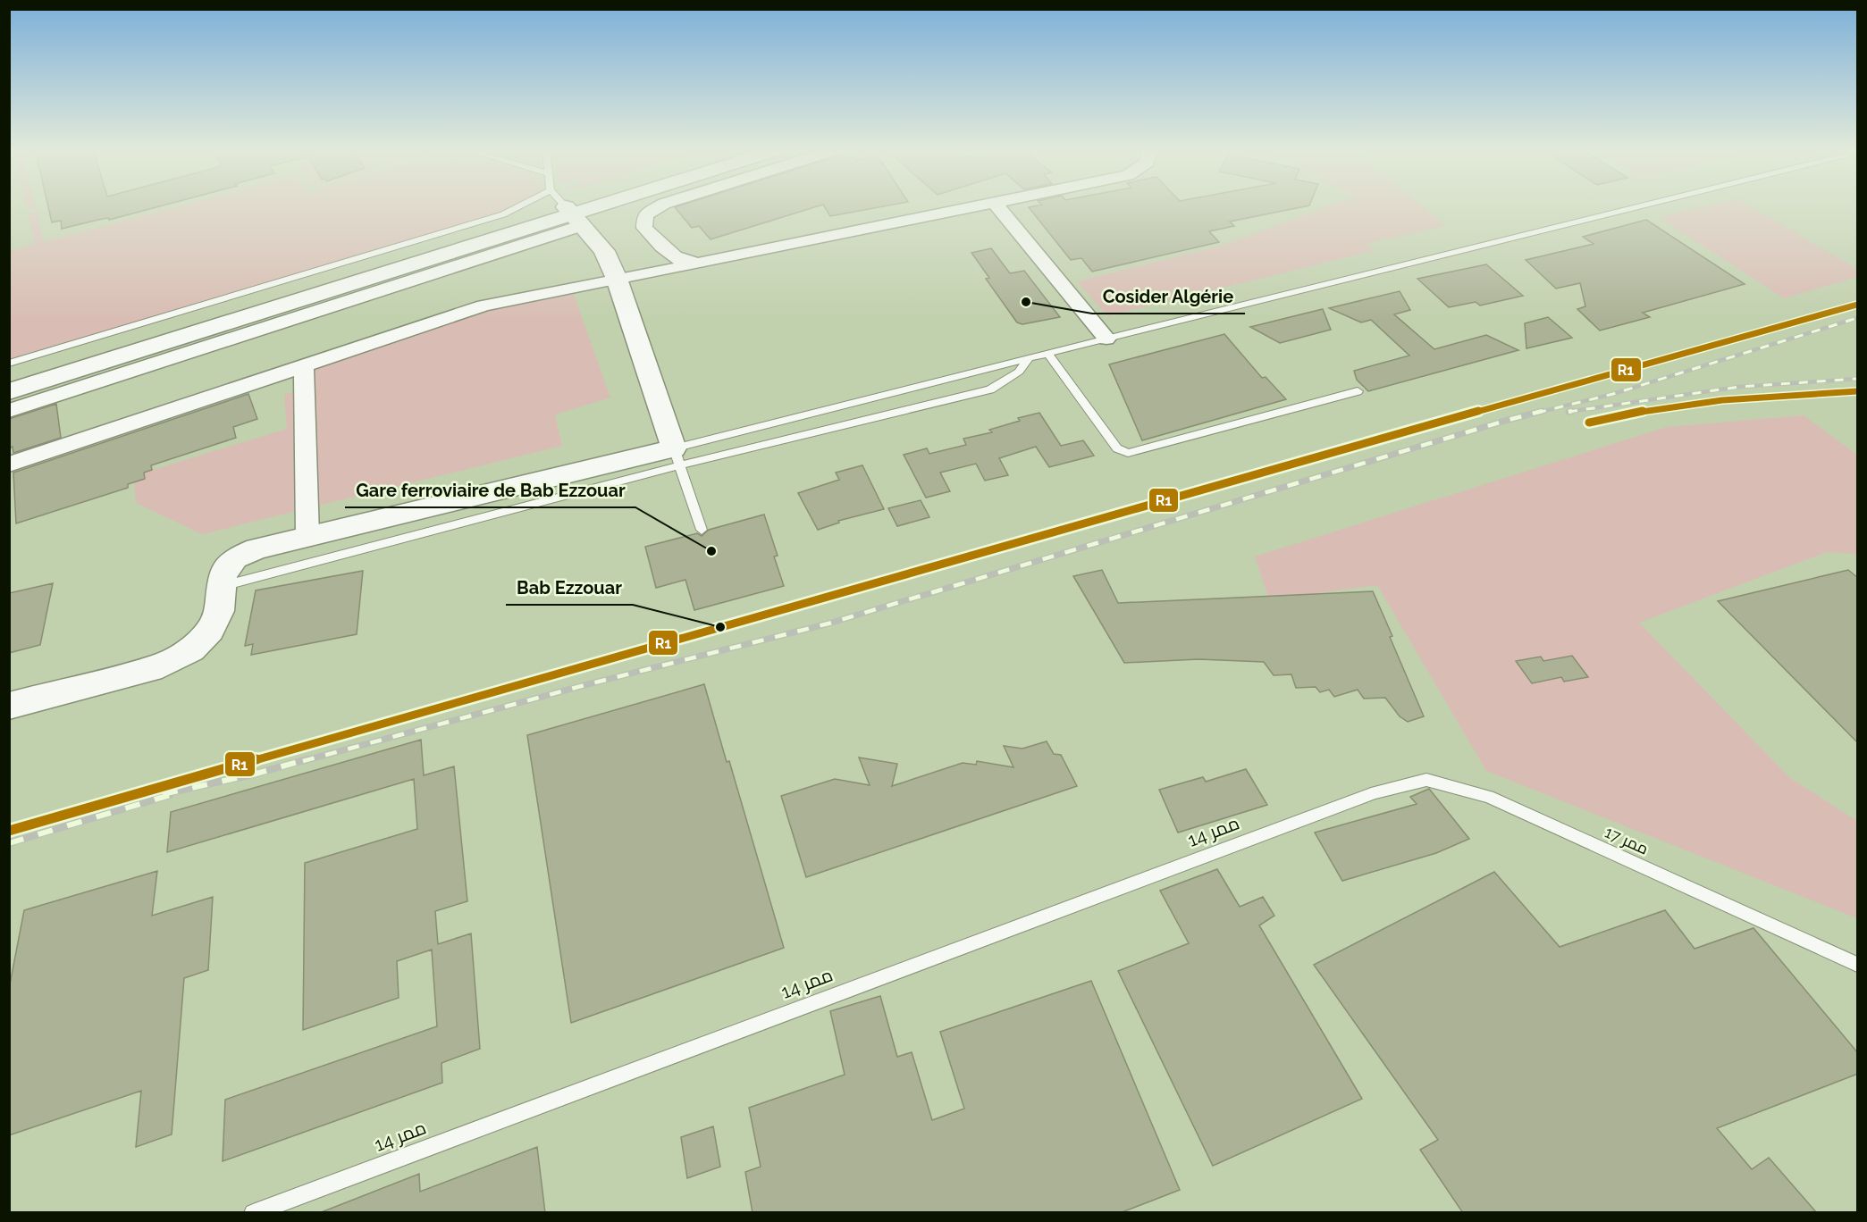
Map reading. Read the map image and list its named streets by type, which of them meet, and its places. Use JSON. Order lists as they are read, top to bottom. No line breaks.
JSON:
{"streets":{"lane":["ممر 14","ممر 17"]},"crossings":[["ممر 14","ممر 17"]],"places":["Cosider Algérie","Gare ferroviaire de Bab Ezzouar","Bab Ezzouar"],"lines":["transit line R1"]}
